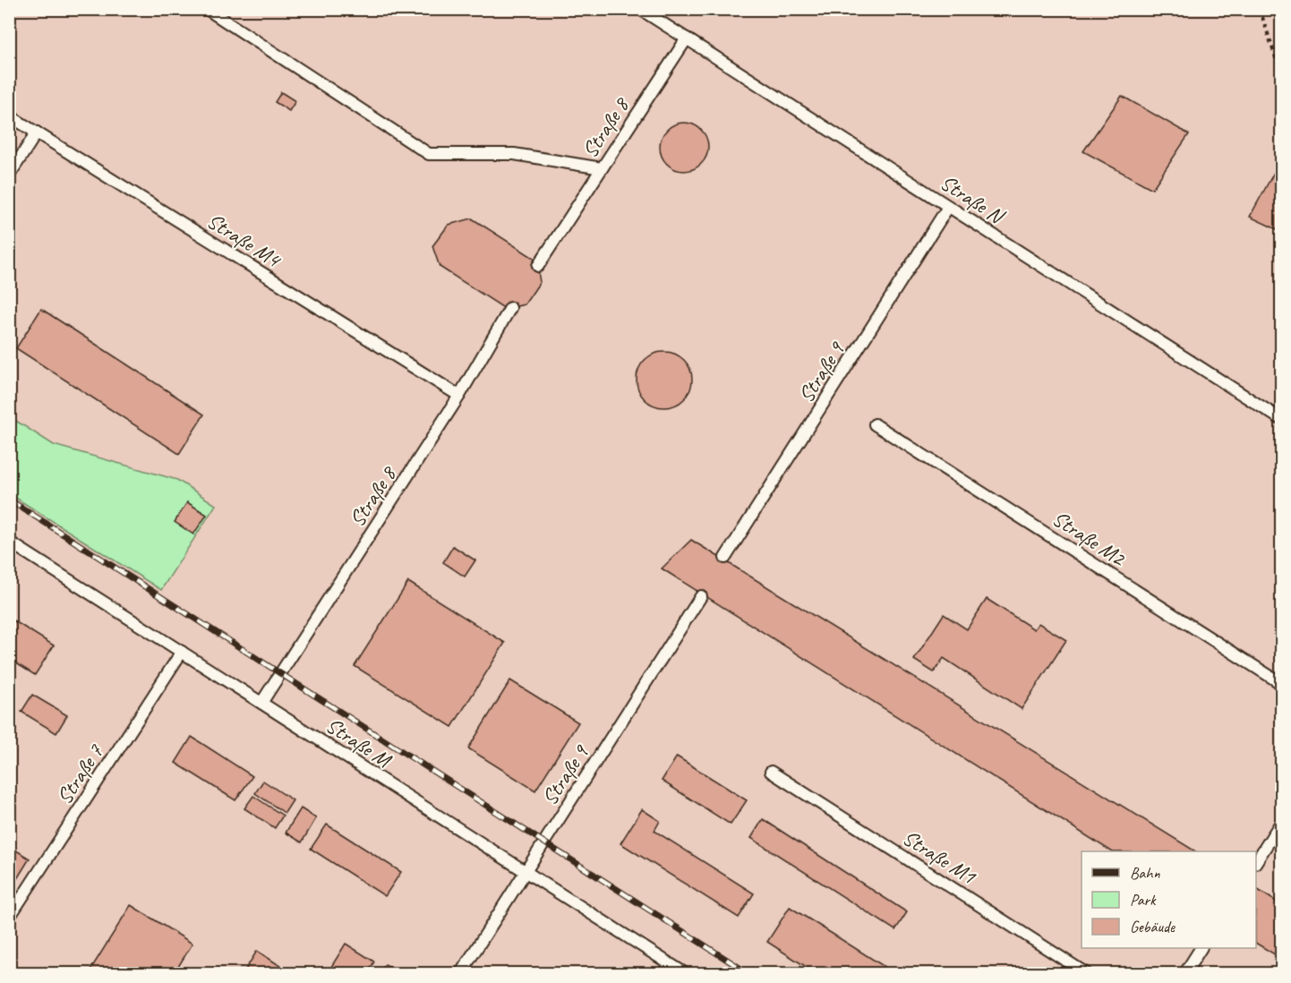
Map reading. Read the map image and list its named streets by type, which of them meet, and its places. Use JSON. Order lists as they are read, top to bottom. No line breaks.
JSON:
{"streets":{"lane":["Straße 8","Straße N","Straße M4","Straße 9","Straße M2","Straße M","Straße 7","Straße M1"]},"crossings":[["Straße 8","Straße N"],["Straße 8","Straße M4"],["Straße 8","Straße M"],["Straße N","Straße 9"],["Straße 9","Straße M"],["Straße M","Straße 7"]],"legend":["Bahn","Park","Gebäude"]}
